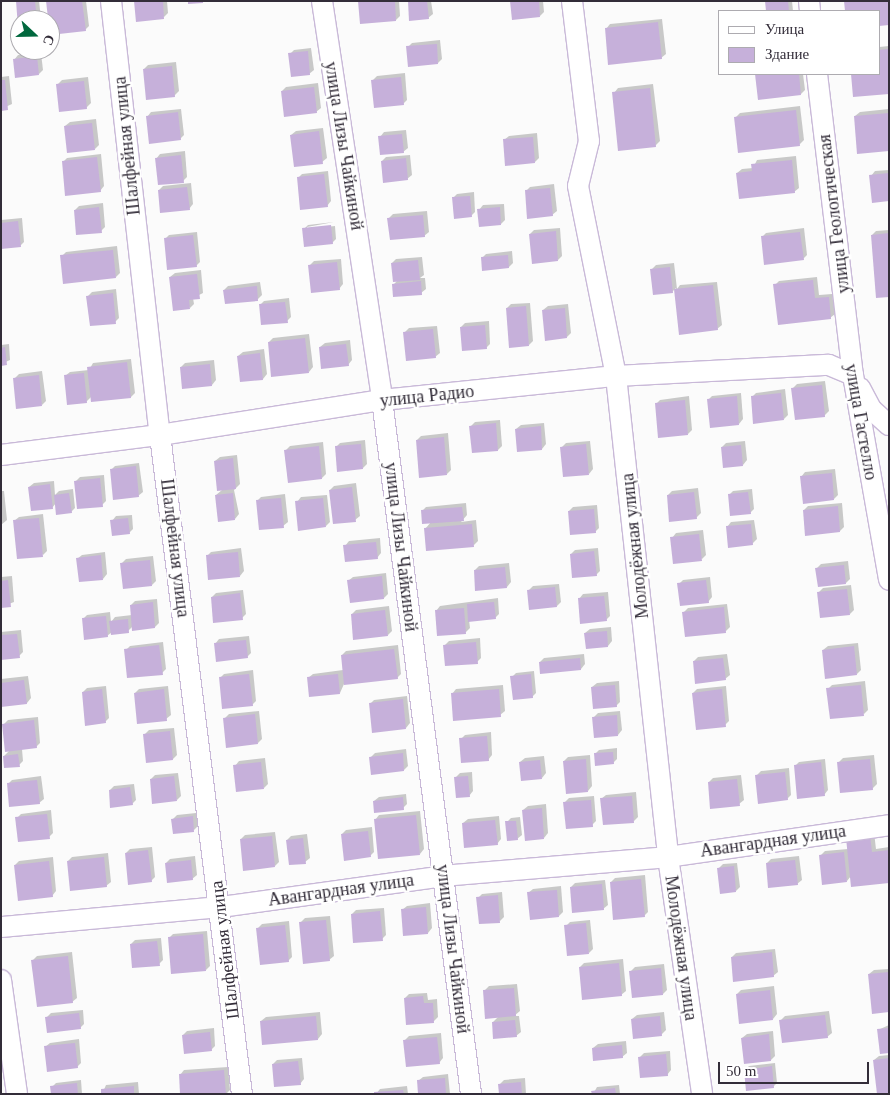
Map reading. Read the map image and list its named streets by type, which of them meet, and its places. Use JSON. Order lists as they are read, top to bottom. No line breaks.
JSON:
{"streets":{"street":["Шалфейная улица","улица Лизы Чайкиной","улица Геологическая","улица Радио","улица Гастелло","Молодёжная улица","Авангардная улица"]},"crossings":[["Шалфейная улица","улица Радио"],["Шалфейная улица","Авангардная улица"],["улица Лизы Чайкиной","улица Радио"],["улица Лизы Чайкиной","Авангардная улица"],["улица Геологическая","улица Гастелло"],["улица Радио","улица Гастелло"],["улица Радио","Молодёжная улица"],["Молодёжная улица","Авангардная улица"]],"legend":["Улица","Здание"],"scale_bar":"50 m","north":"right"}
